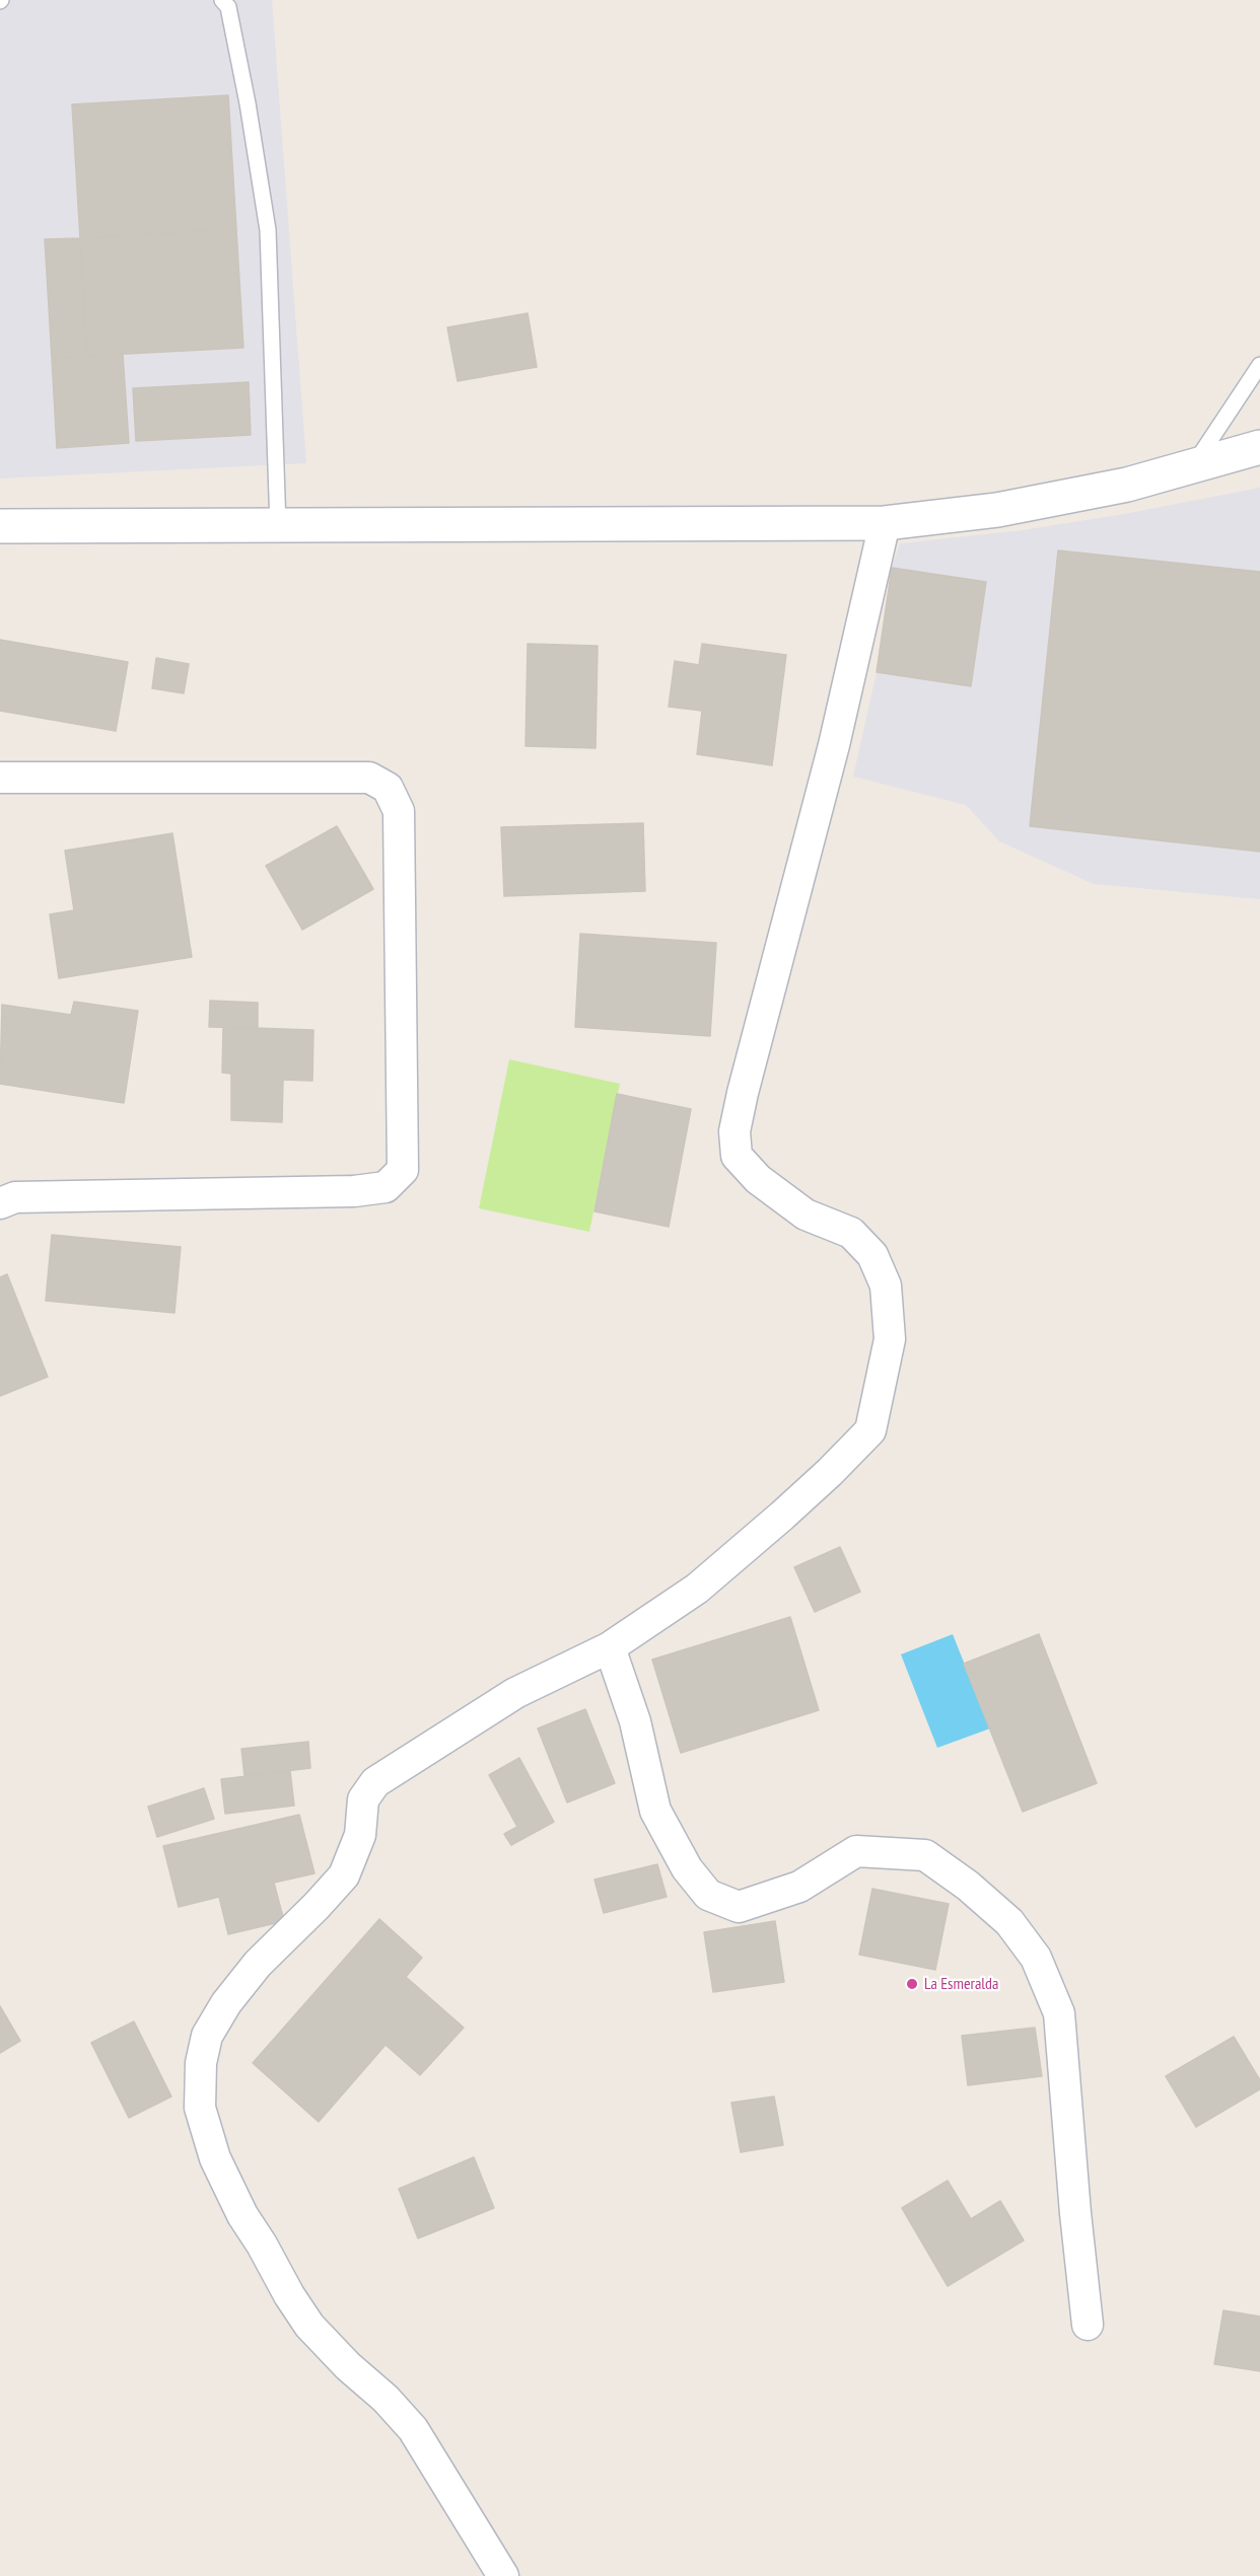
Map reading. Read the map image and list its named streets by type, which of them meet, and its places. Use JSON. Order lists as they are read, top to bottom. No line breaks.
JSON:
{"places":["La Esmeralda"]}
